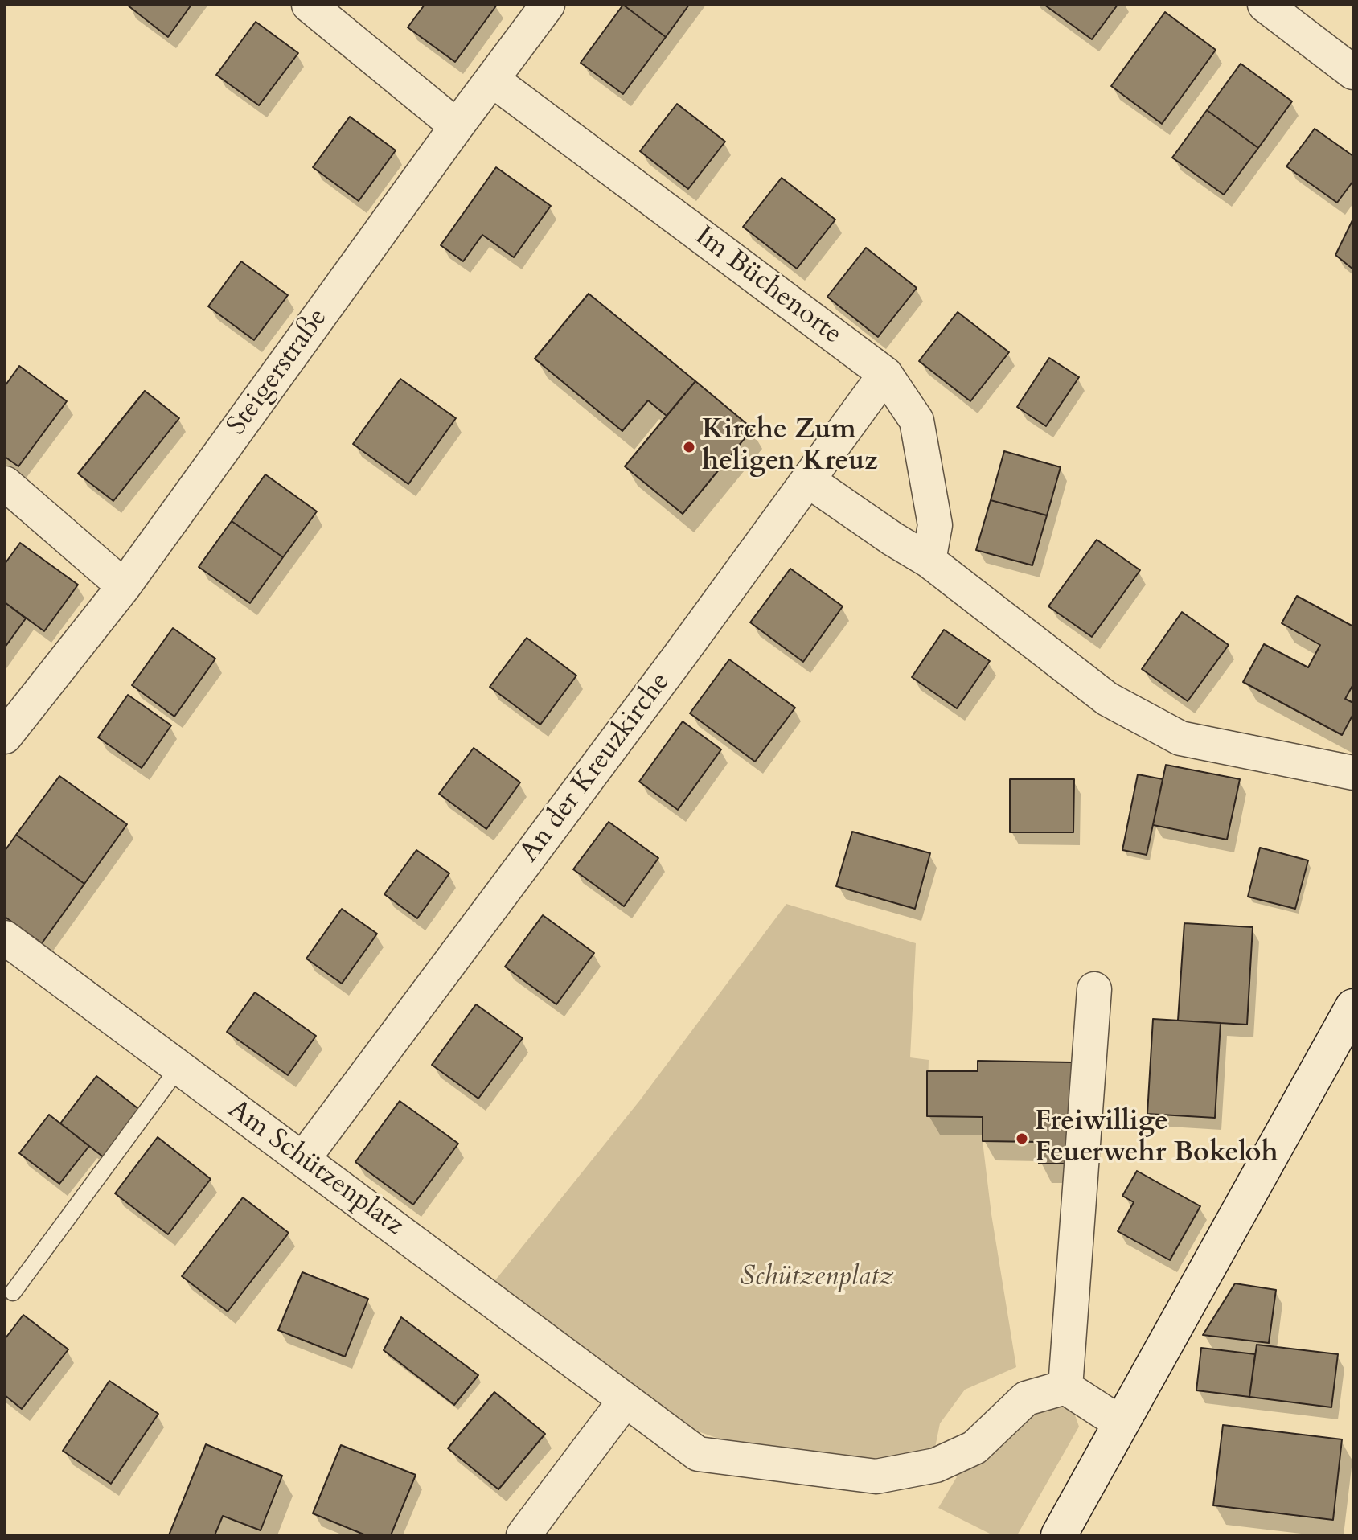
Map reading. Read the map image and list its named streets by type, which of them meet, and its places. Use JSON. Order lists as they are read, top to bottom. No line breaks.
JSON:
{"streets":{"street":["Im Büchenorte","Steigerstraße","An der Kreuzkirche","Am Schützenplatz"]},"crossings":[["Im Büchenorte","Steigerstraße"],["Im Büchenorte","An der Kreuzkirche"],["An der Kreuzkirche","Am Schützenplatz"]],"parks":["Schützenplatz"],"places":["Kirche Zum heligen Kreuz","Freiwillige Feuerwehr Bokeloh"]}
